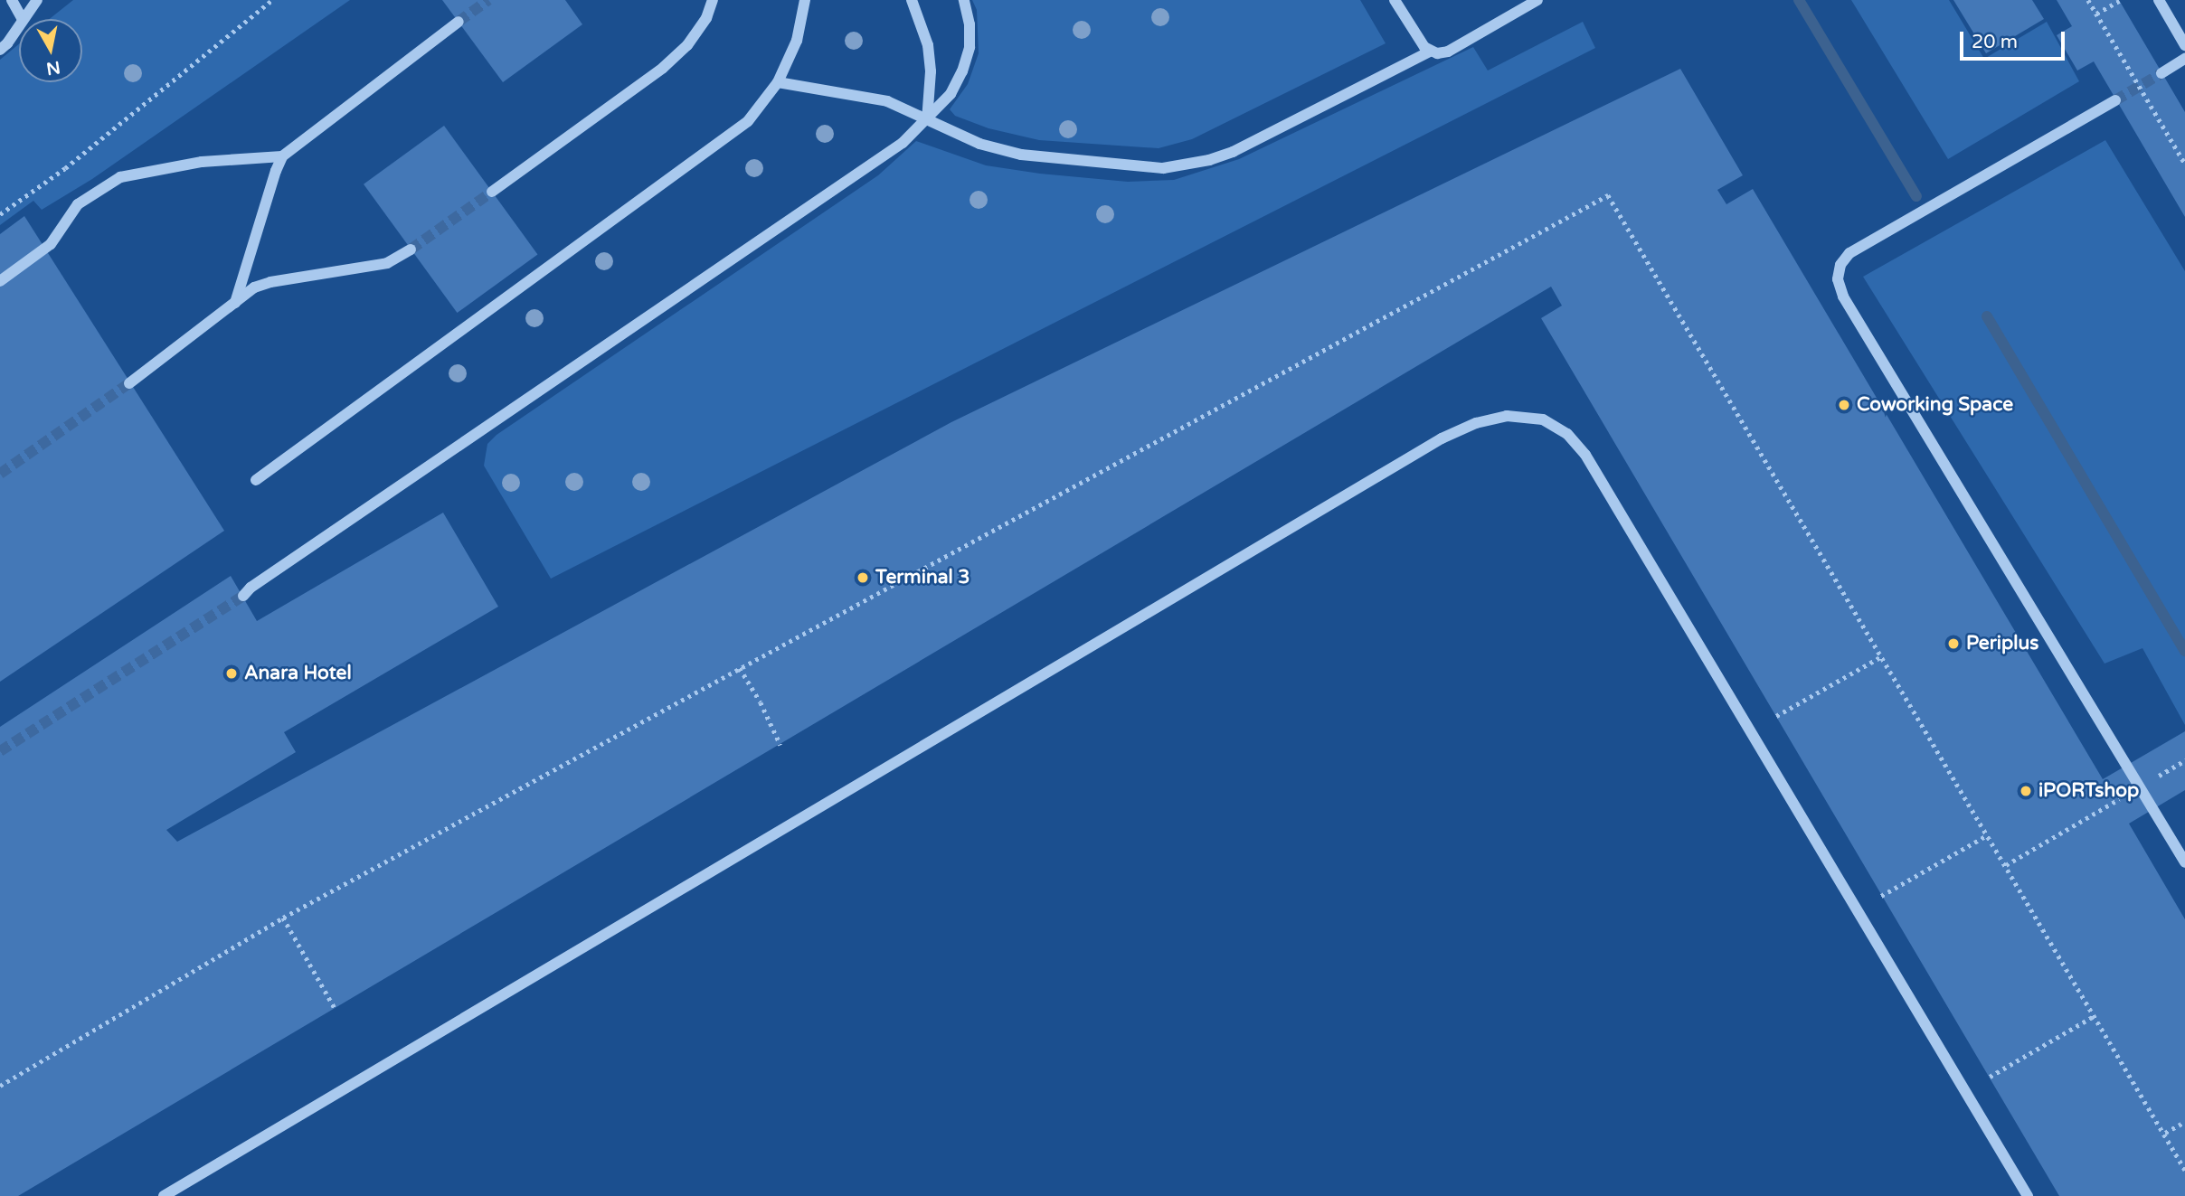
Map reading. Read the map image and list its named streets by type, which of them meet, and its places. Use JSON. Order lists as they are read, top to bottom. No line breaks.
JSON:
{"places":["Coworking Space","Terminal 3","Periplus","Anara Hotel","iPORTshop"],"scale_bar":"20 m","north":"bottom"}
